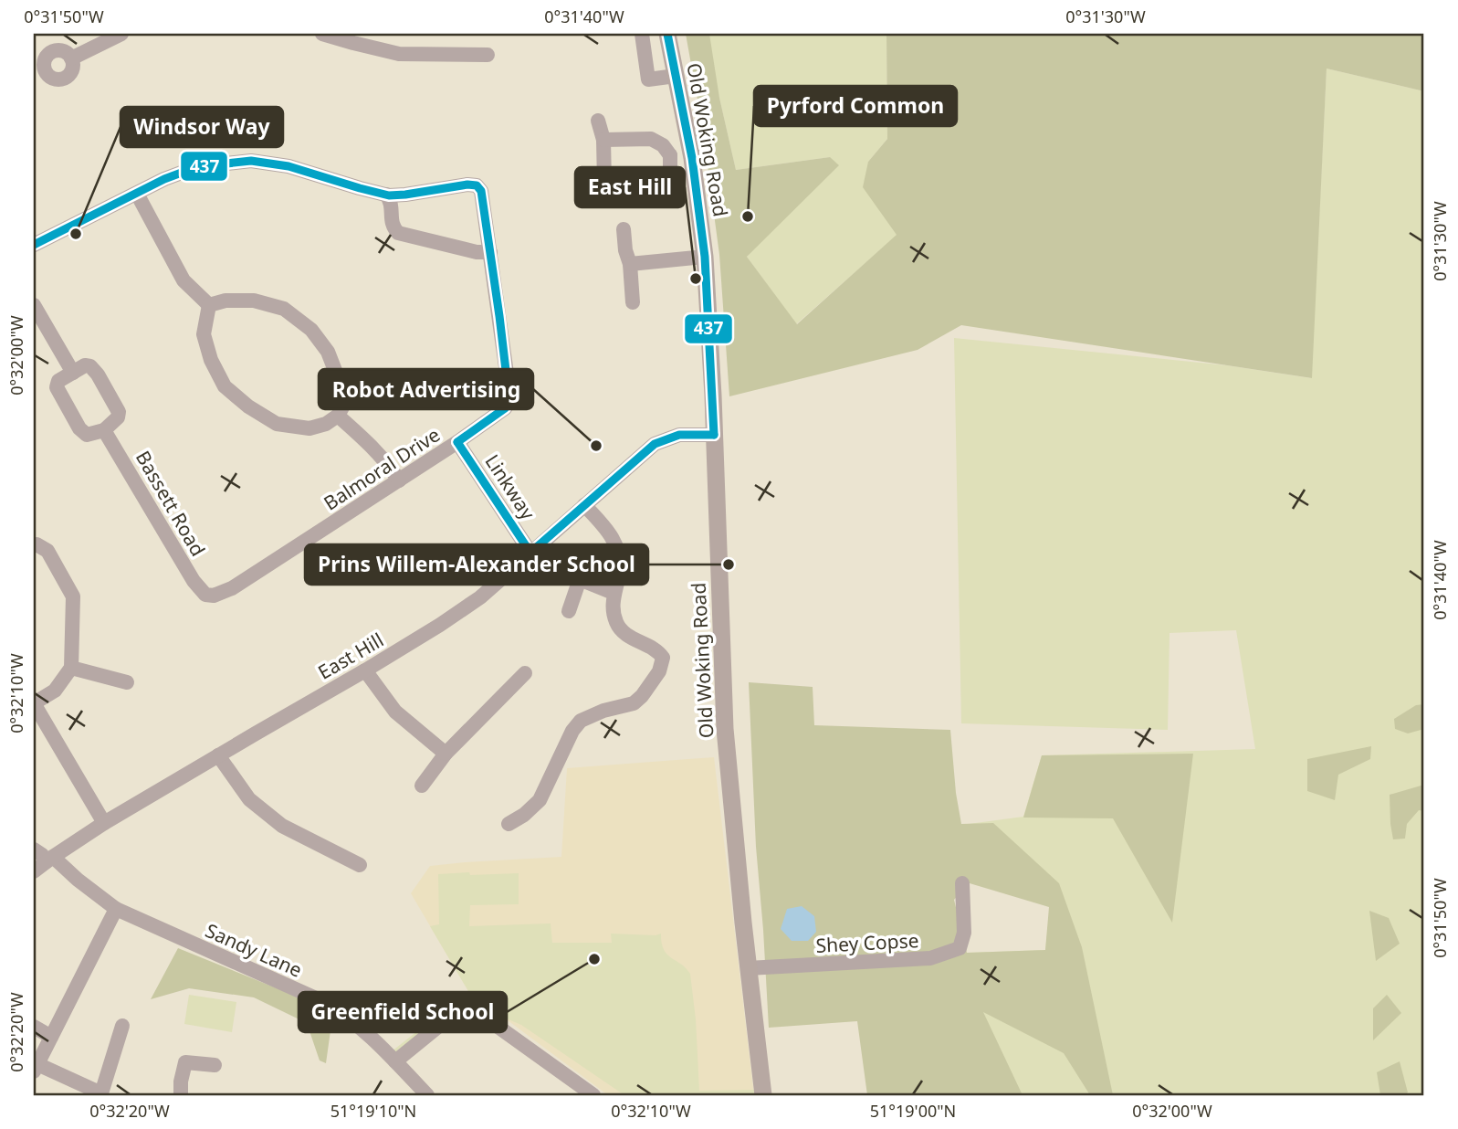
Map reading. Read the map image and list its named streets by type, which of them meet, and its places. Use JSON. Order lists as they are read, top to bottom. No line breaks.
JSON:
{"streets":{"main road":["Old Woking Road"],"street":["Balmoral Drive","Linkway","Bassett Road","East Hill","Shey Copse","Sandy Lane"]},"crossings":[["Old Woking Road","East Hill"],["Old Woking Road","Shey Copse"],["Balmoral Drive","Linkway"],["Balmoral Drive","Bassett Road"],["Linkway","East Hill"],["East Hill","Sandy Lane"]],"places":["Pyrford Common","Windsor Way","East Hill","Robot Advertising","Prins Willem-Alexander School","Greenfield School"],"lines":["transit line 437"],"coordinates":["0°31'50\"W","0°31'40\"W","0°31'30\"W","0°32'00\"W","0°32'10\"W","0°32'20\"W","51°19'10\"N","51°19'00\"N"]}
